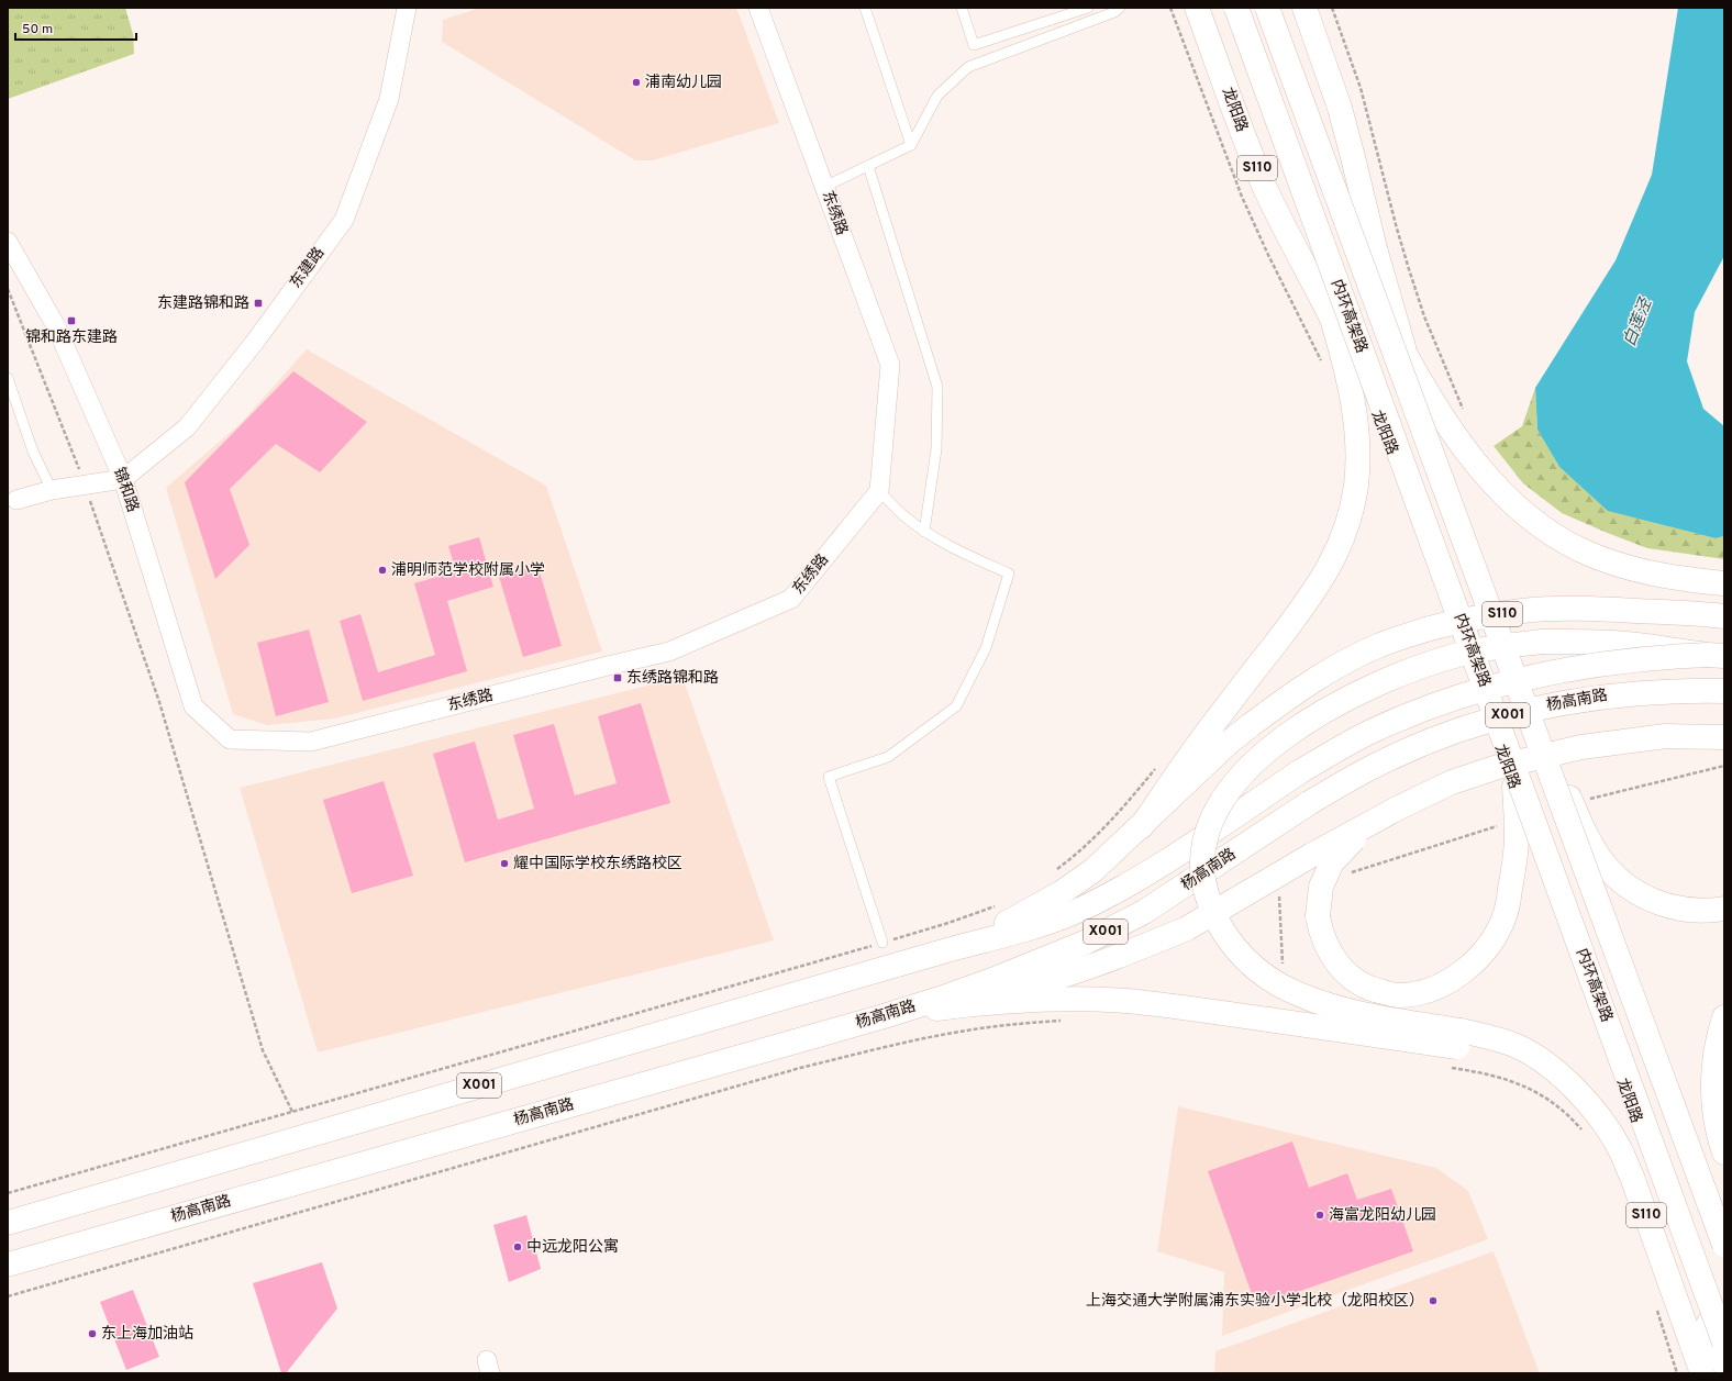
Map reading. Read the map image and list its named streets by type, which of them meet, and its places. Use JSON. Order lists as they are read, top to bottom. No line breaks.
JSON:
{"streets":{"main road":["龙阳路","S110","内环高架路","杨高南路","X001"],"street":["东绣路","东建路","锦和路"]},"crossings":[["东绣路","锦和路"],["东建路","锦和路"]],"water":["白莲泾"],"places":{"other":["浦南幼儿园","浦明师范学校附属小学","耀中国际学校东绣路校区","海富龙阳幼儿园","中远龙阳公寓","上海交通大学附属浦东实验小学北校（龙阳校区）","东上海加油站"],"transit":["东建路锦和路","锦和路东建路","东绣路锦和路"]},"scale_bar":"50 m"}
